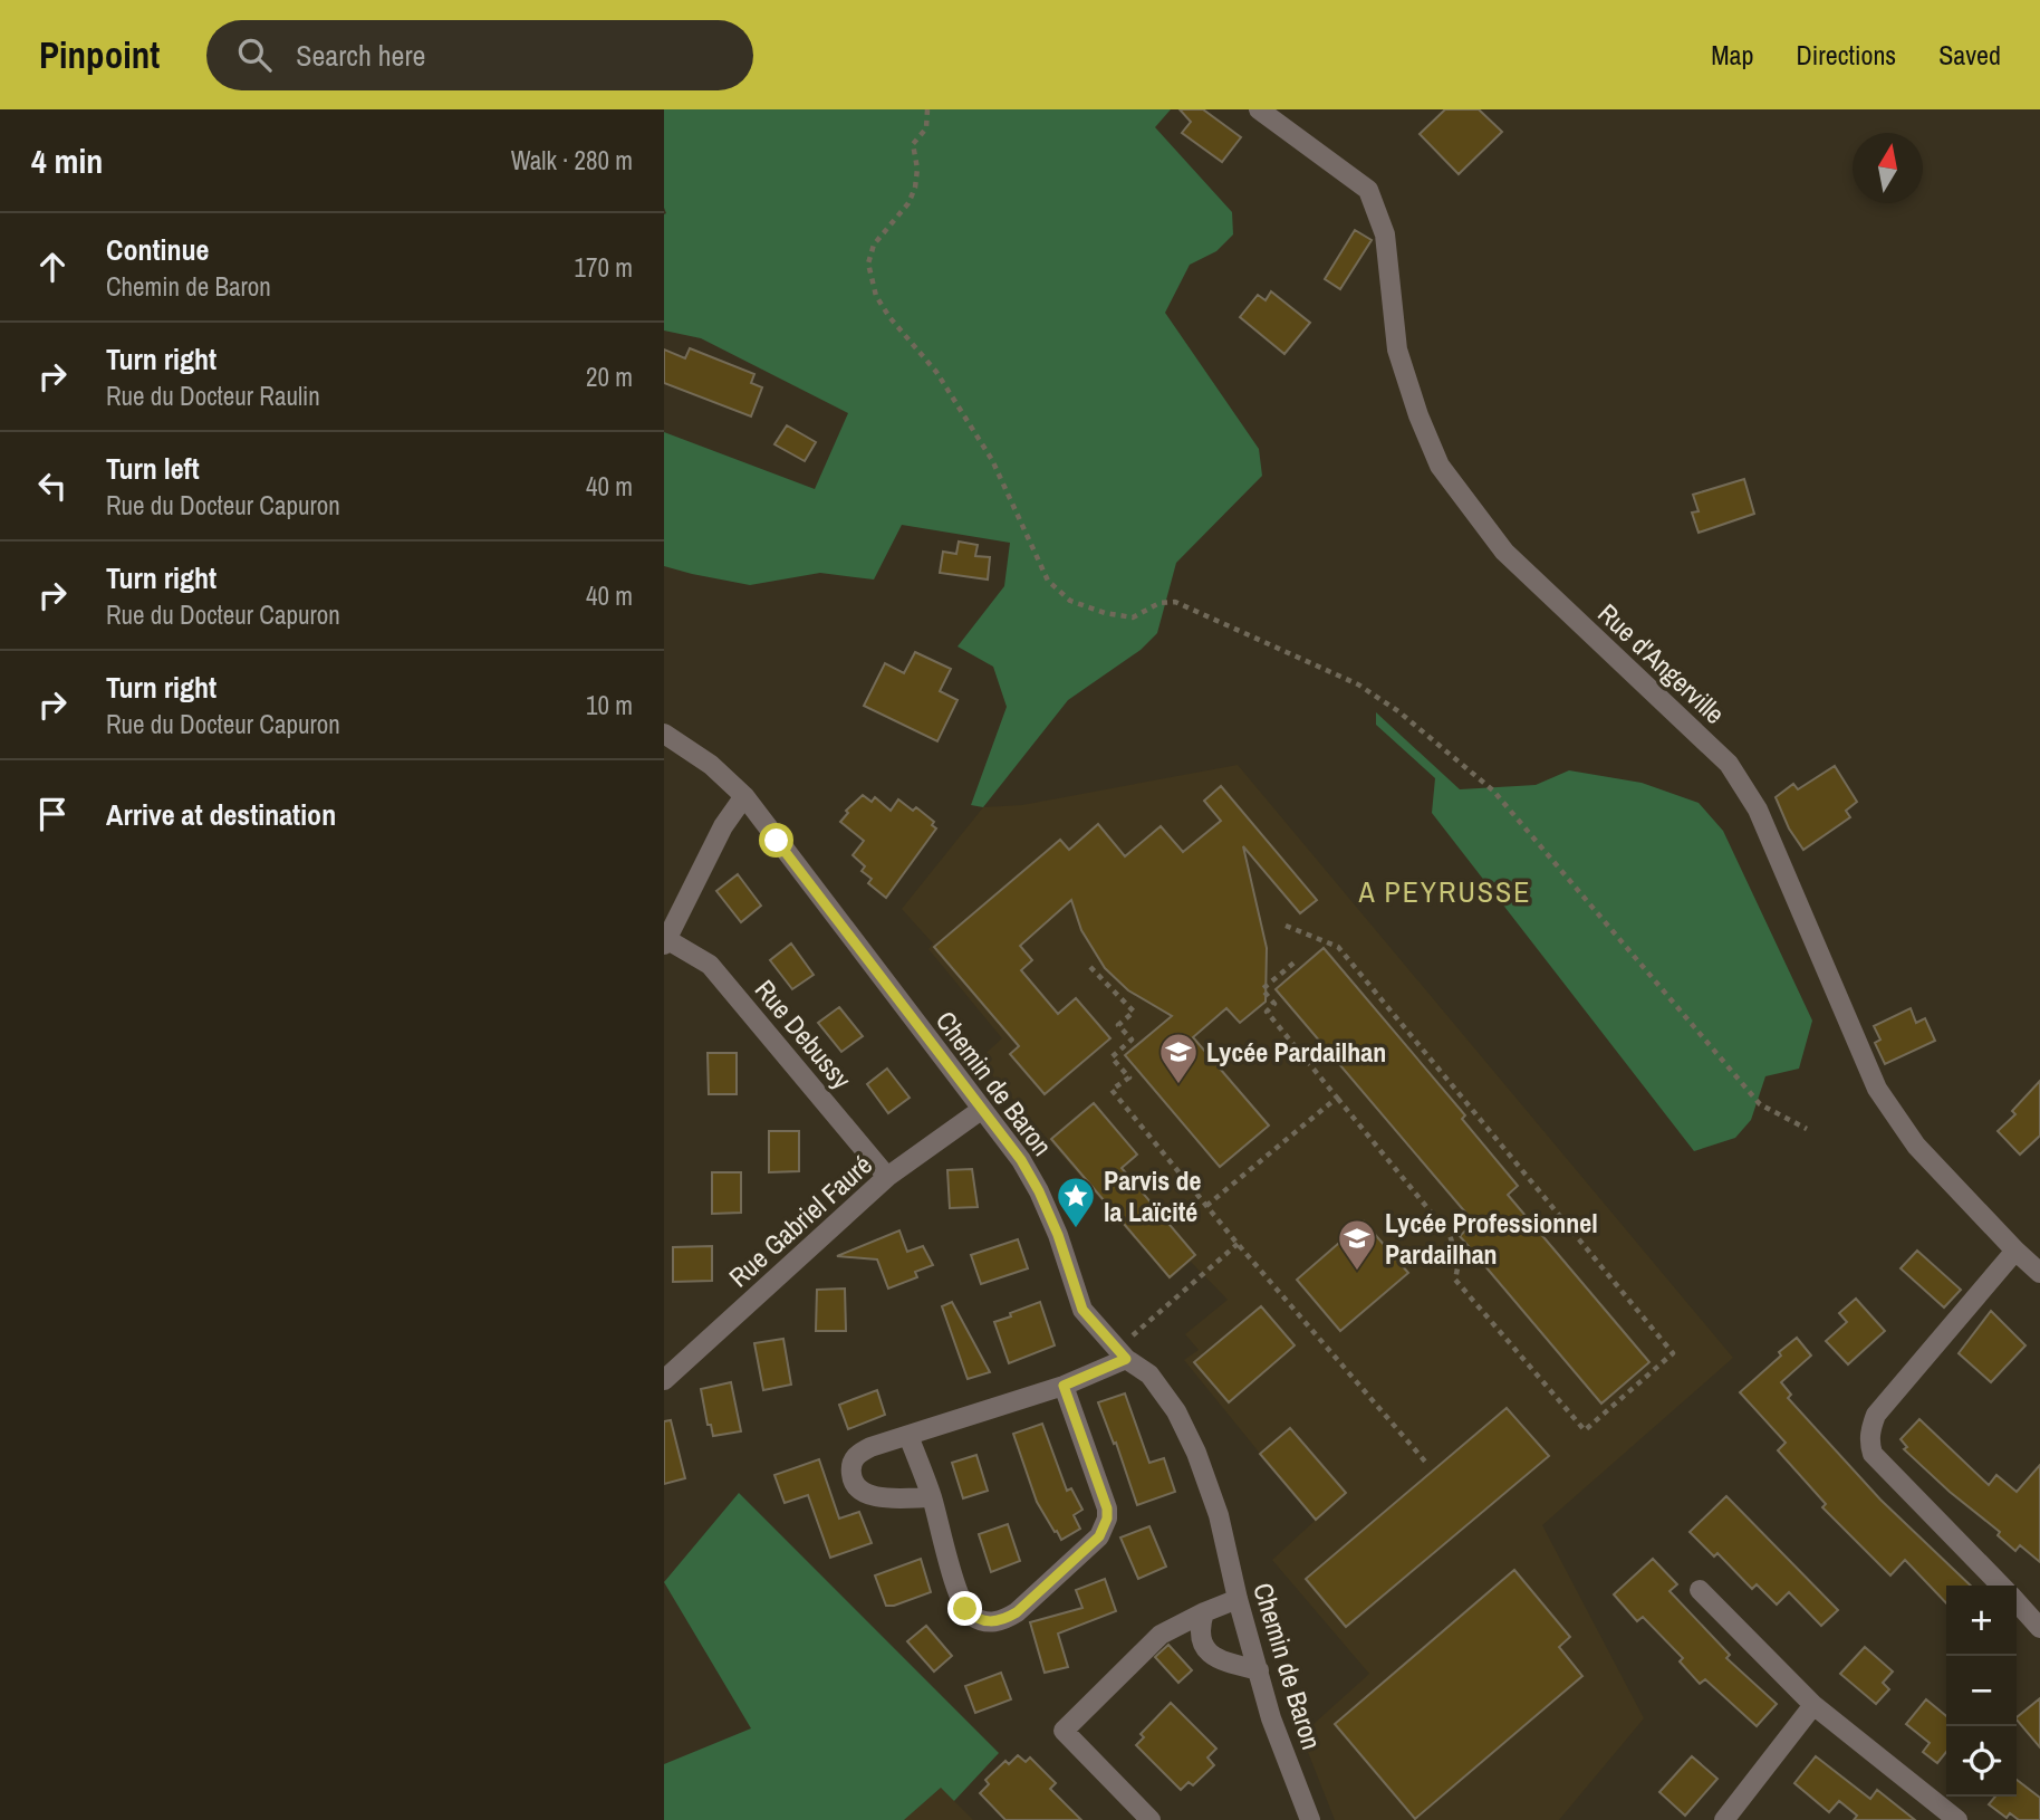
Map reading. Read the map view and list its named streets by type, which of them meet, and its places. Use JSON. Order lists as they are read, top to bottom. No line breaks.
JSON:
{"streets":{"street":["Rue d'Angerville","Rue Debussy","Chemin de Baron","Rue Gabriel Fauré"]},"crossings":[["Rue Debussy","Rue Gabriel Fauré"],["Chemin de Baron","Rue Gabriel Fauré"]],"districts":["A PEYRUSSE"],"places":{"school or university":["Lycée Pardailhan","Lycée Professionnel Pardailhan"],"place":["Parvis de la Laïcité"]},"north":"top","page":{"header":"Pinpoint","search":"Search here","nav":["Map","Directions","Saved"],"heading":["4 min","Walk · 280 m"],"list":[["Continue","Chemin de Baron","170 m"],["Turn right","Rue du Docteur Raulin","20 m"],["Turn left","Rue du Docteur Capuron","40 m"],["Turn right","Rue du Docteur Capuron","40 m"],["Turn right","Rue du Docteur Capuron","10 m"],"Arrive at destination"],"map_buttons":["+","−"]}}
